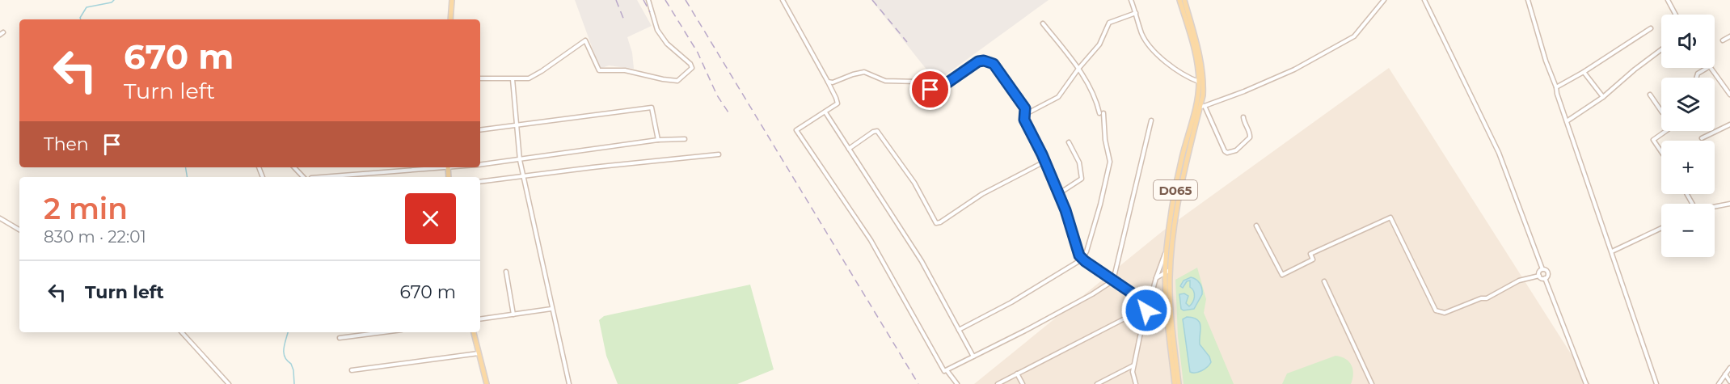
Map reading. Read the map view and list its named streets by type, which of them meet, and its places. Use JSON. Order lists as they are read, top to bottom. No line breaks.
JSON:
{"streets":{"main road":["D065"]},"page":{"map_buttons":["+","−"],"turn":["670 m","Turn left"],"then":"Then","heading":["2 min","830 m · 22:01"],"list":[{"name":"Turn left","value":"670 m"}]}}
